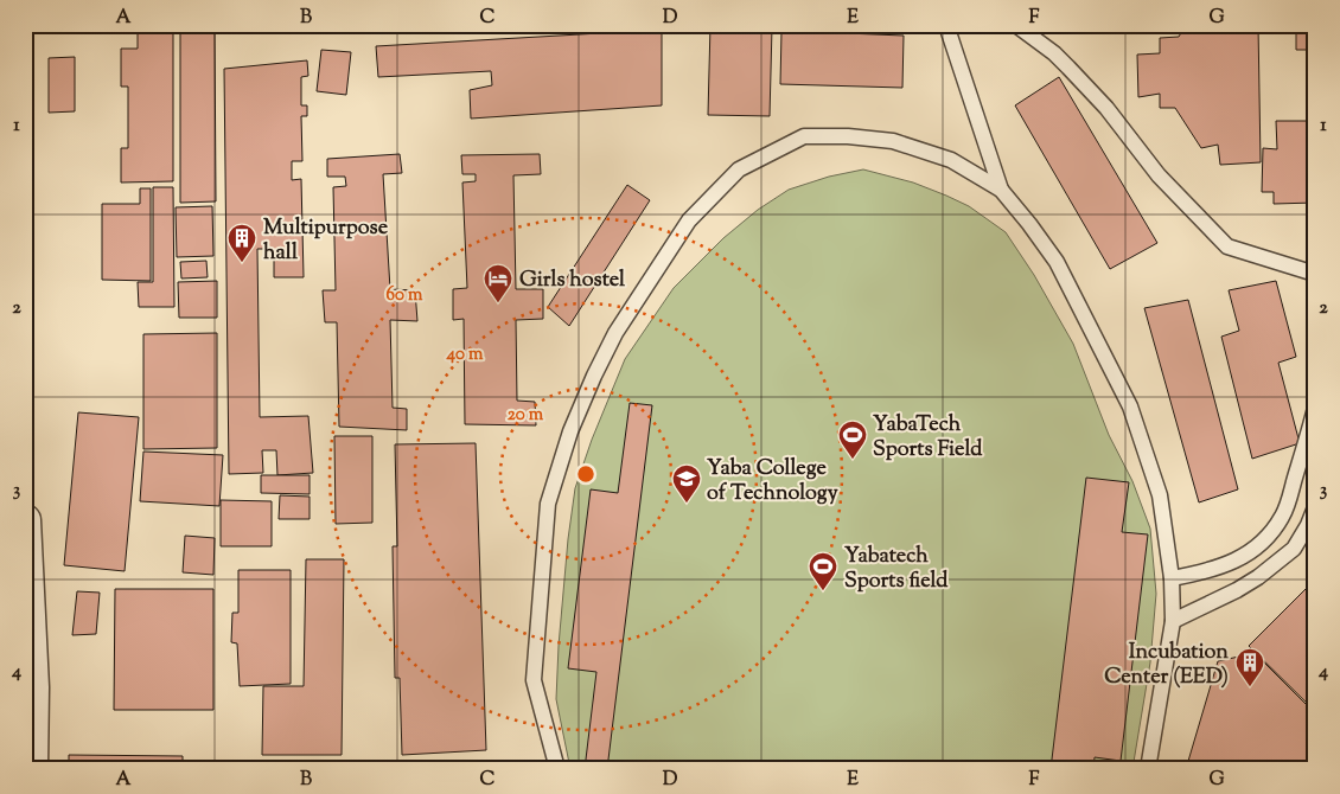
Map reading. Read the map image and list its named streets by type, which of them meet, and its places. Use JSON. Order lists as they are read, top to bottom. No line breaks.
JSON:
{"places":{"building":["Multipurpose hall","Incubation Center (EED)"],"hotel":["Girls hostel"],"sports":["YabaTech Sports Field","Yabatech Sports field"],"school or university":["Yaba College of Technology"]},"grid":{"columns":["A","B","C","D","E","F","G"],"rows":["1","2","3","4"]},"rings":["60 m","40 m","20 m"]}
